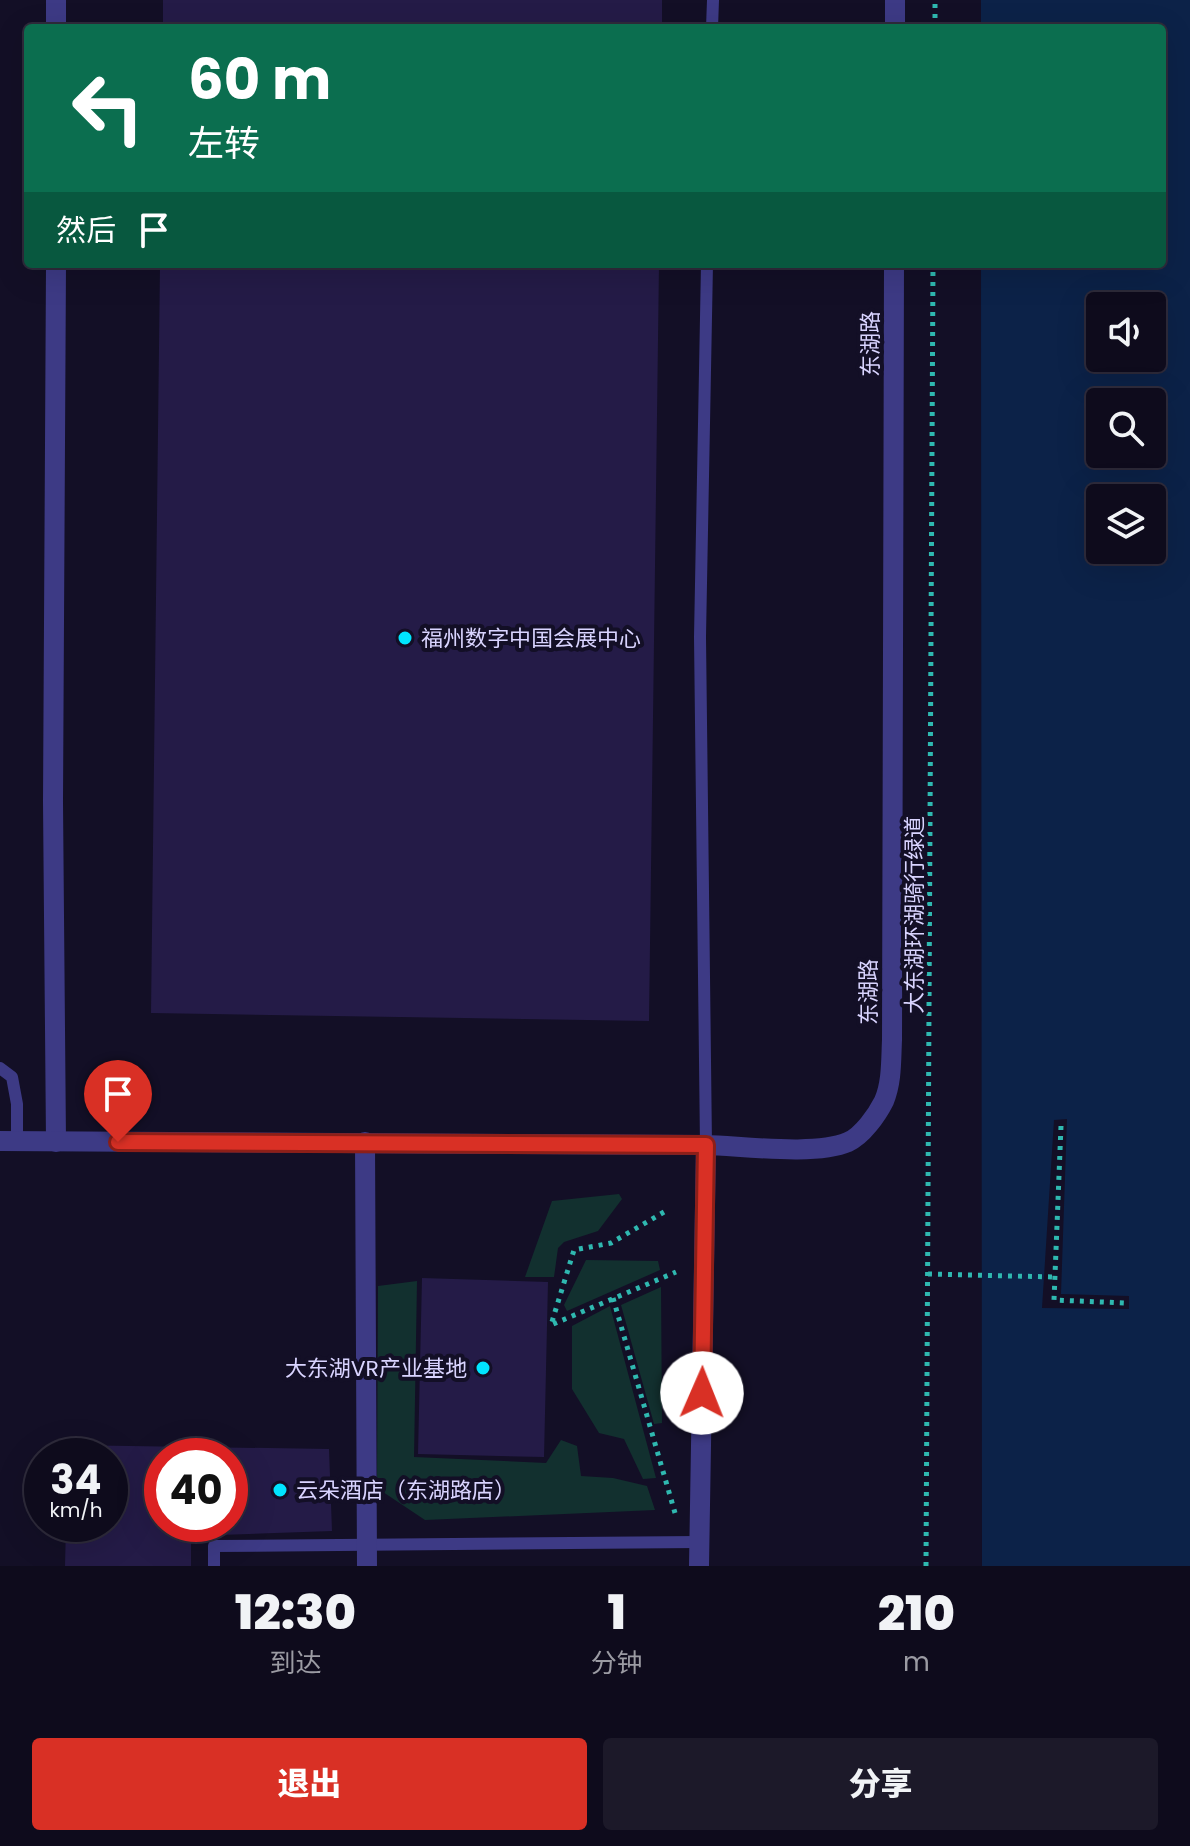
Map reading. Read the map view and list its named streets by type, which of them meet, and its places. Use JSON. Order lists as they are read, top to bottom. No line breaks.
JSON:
{"streets":{"street":["东湖路"],"path":["大东湖环湖骑行绿道"]},"places":["福州数字中国会展中心","大东湖VR产业基地","云朵酒店（东湖路店）"],"page":{"turn":["60 m","左转"],"then":"然后","speed":"34 km/h","limit":"40","eta":["12:30","到达","1","分钟","210","m"],"buttons":["退出","分享"]}}
